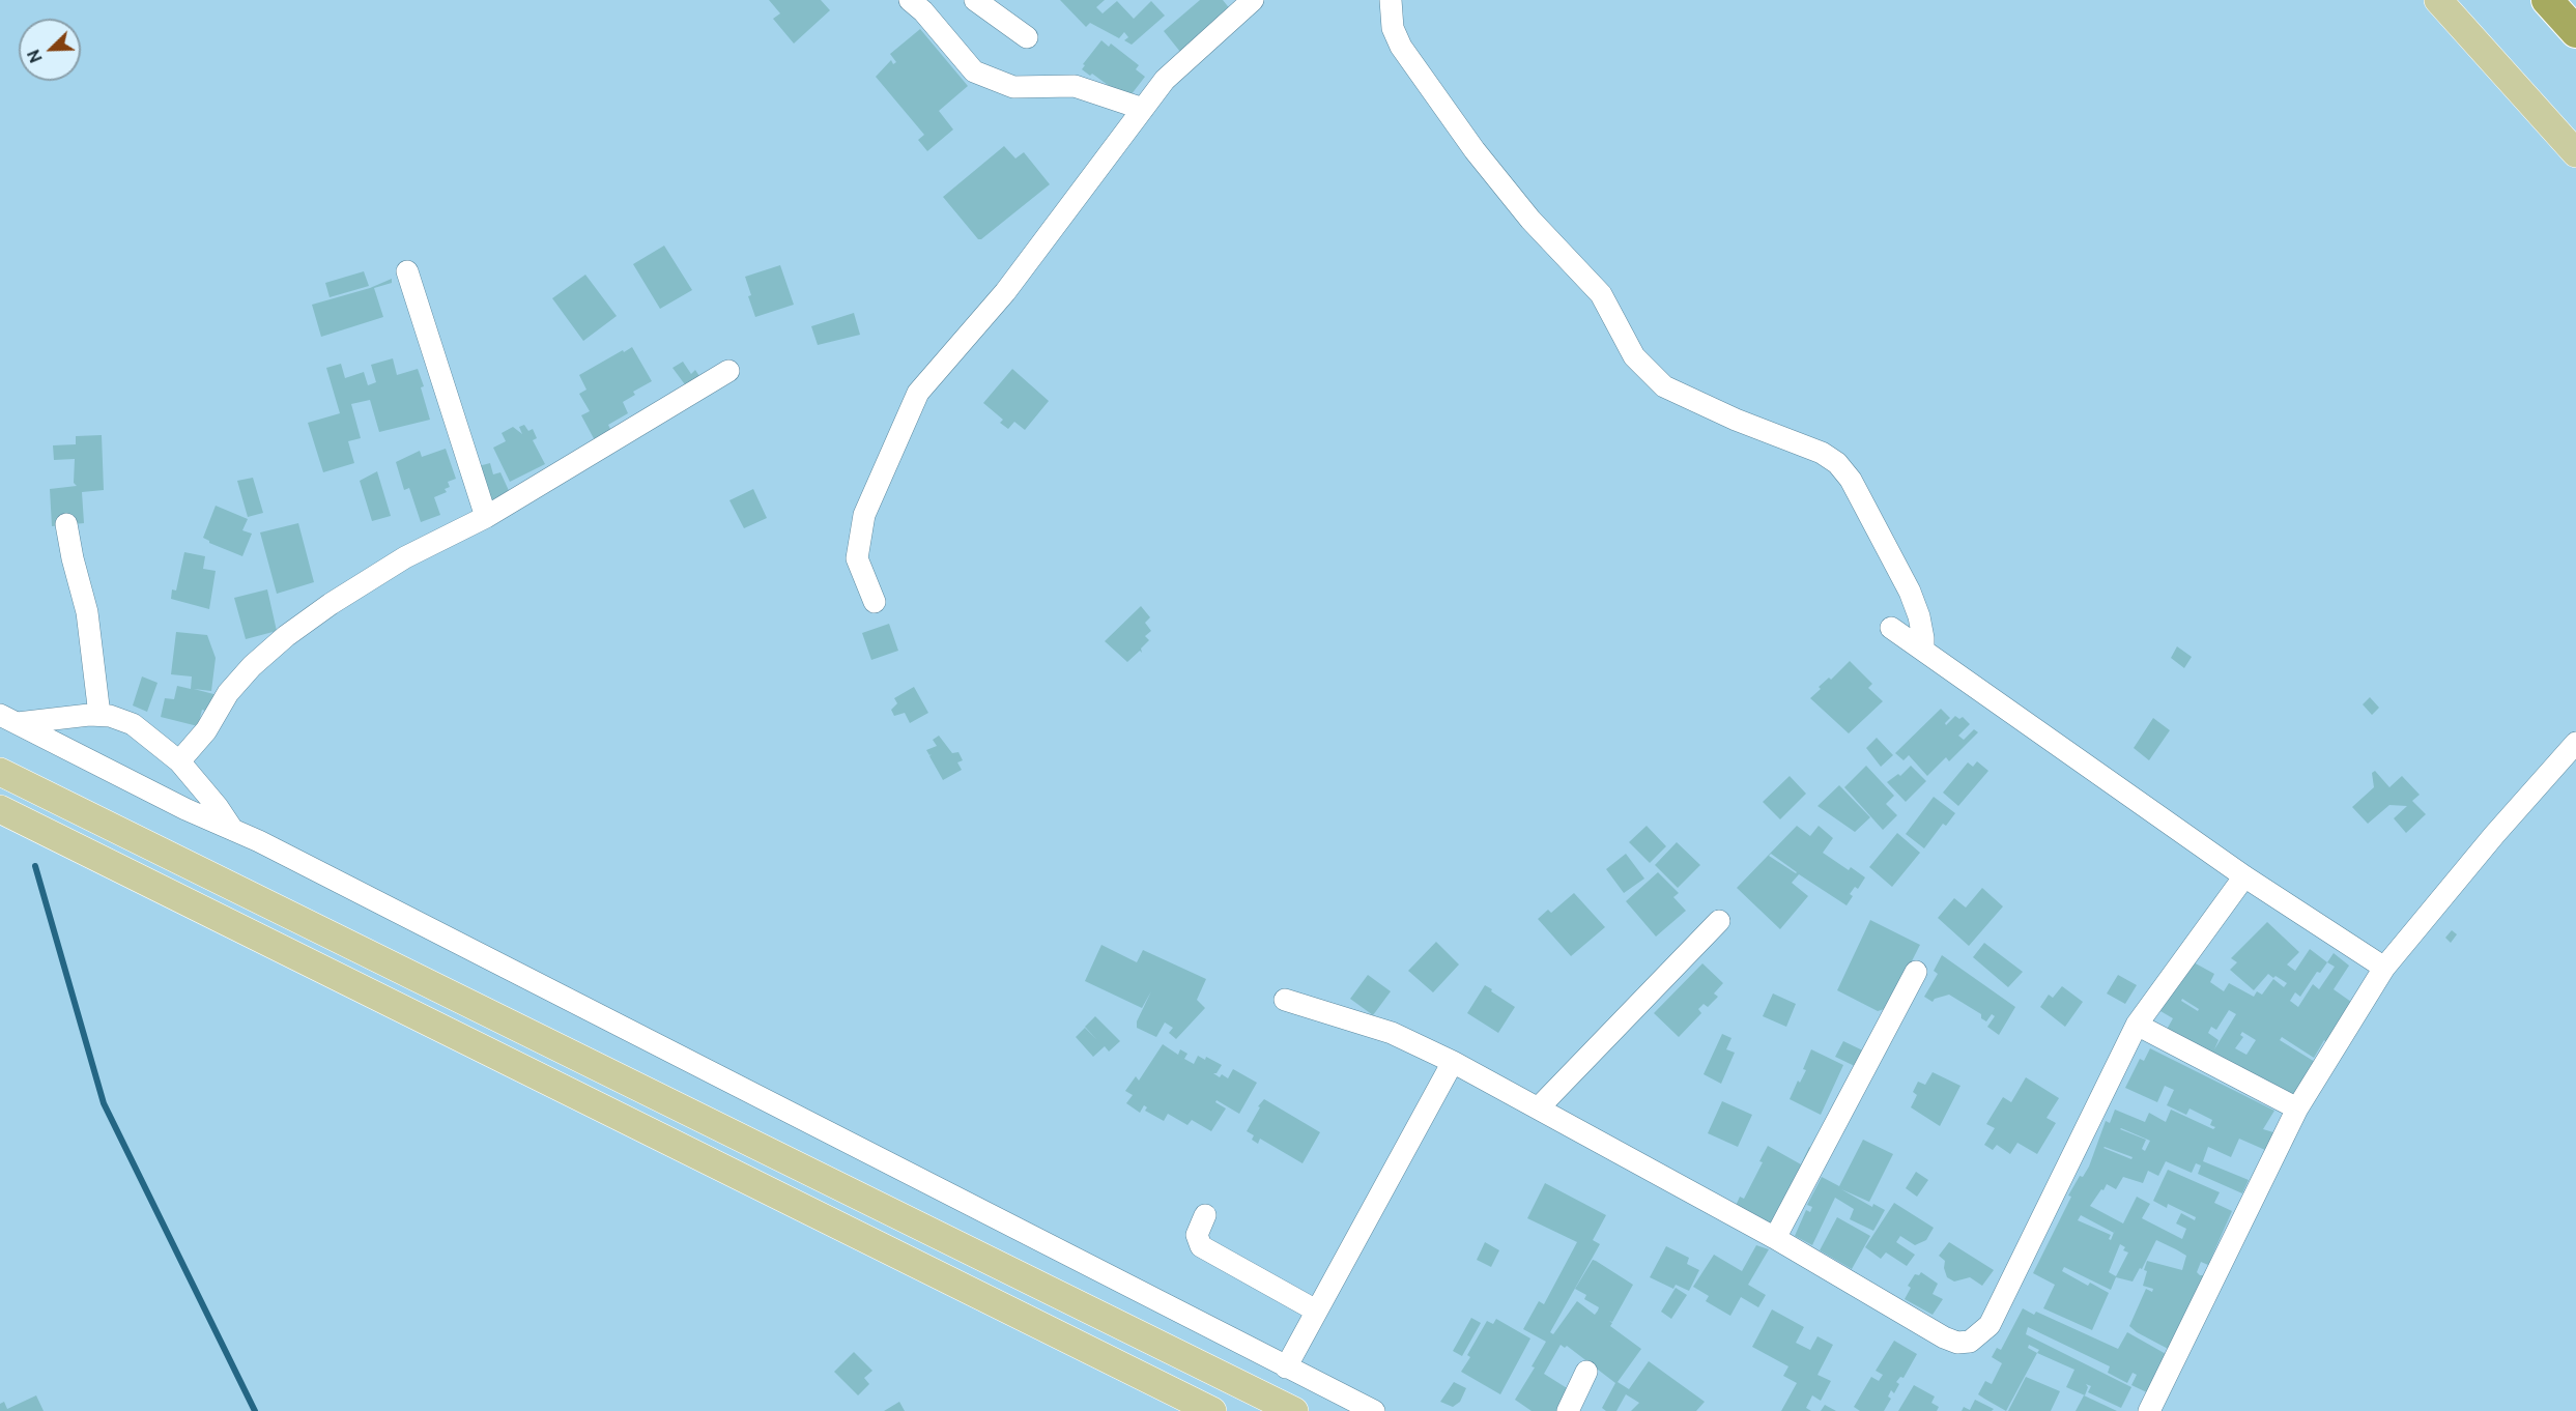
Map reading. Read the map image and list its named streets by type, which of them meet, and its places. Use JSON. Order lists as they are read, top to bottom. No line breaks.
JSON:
{"north":"bottom left"}
